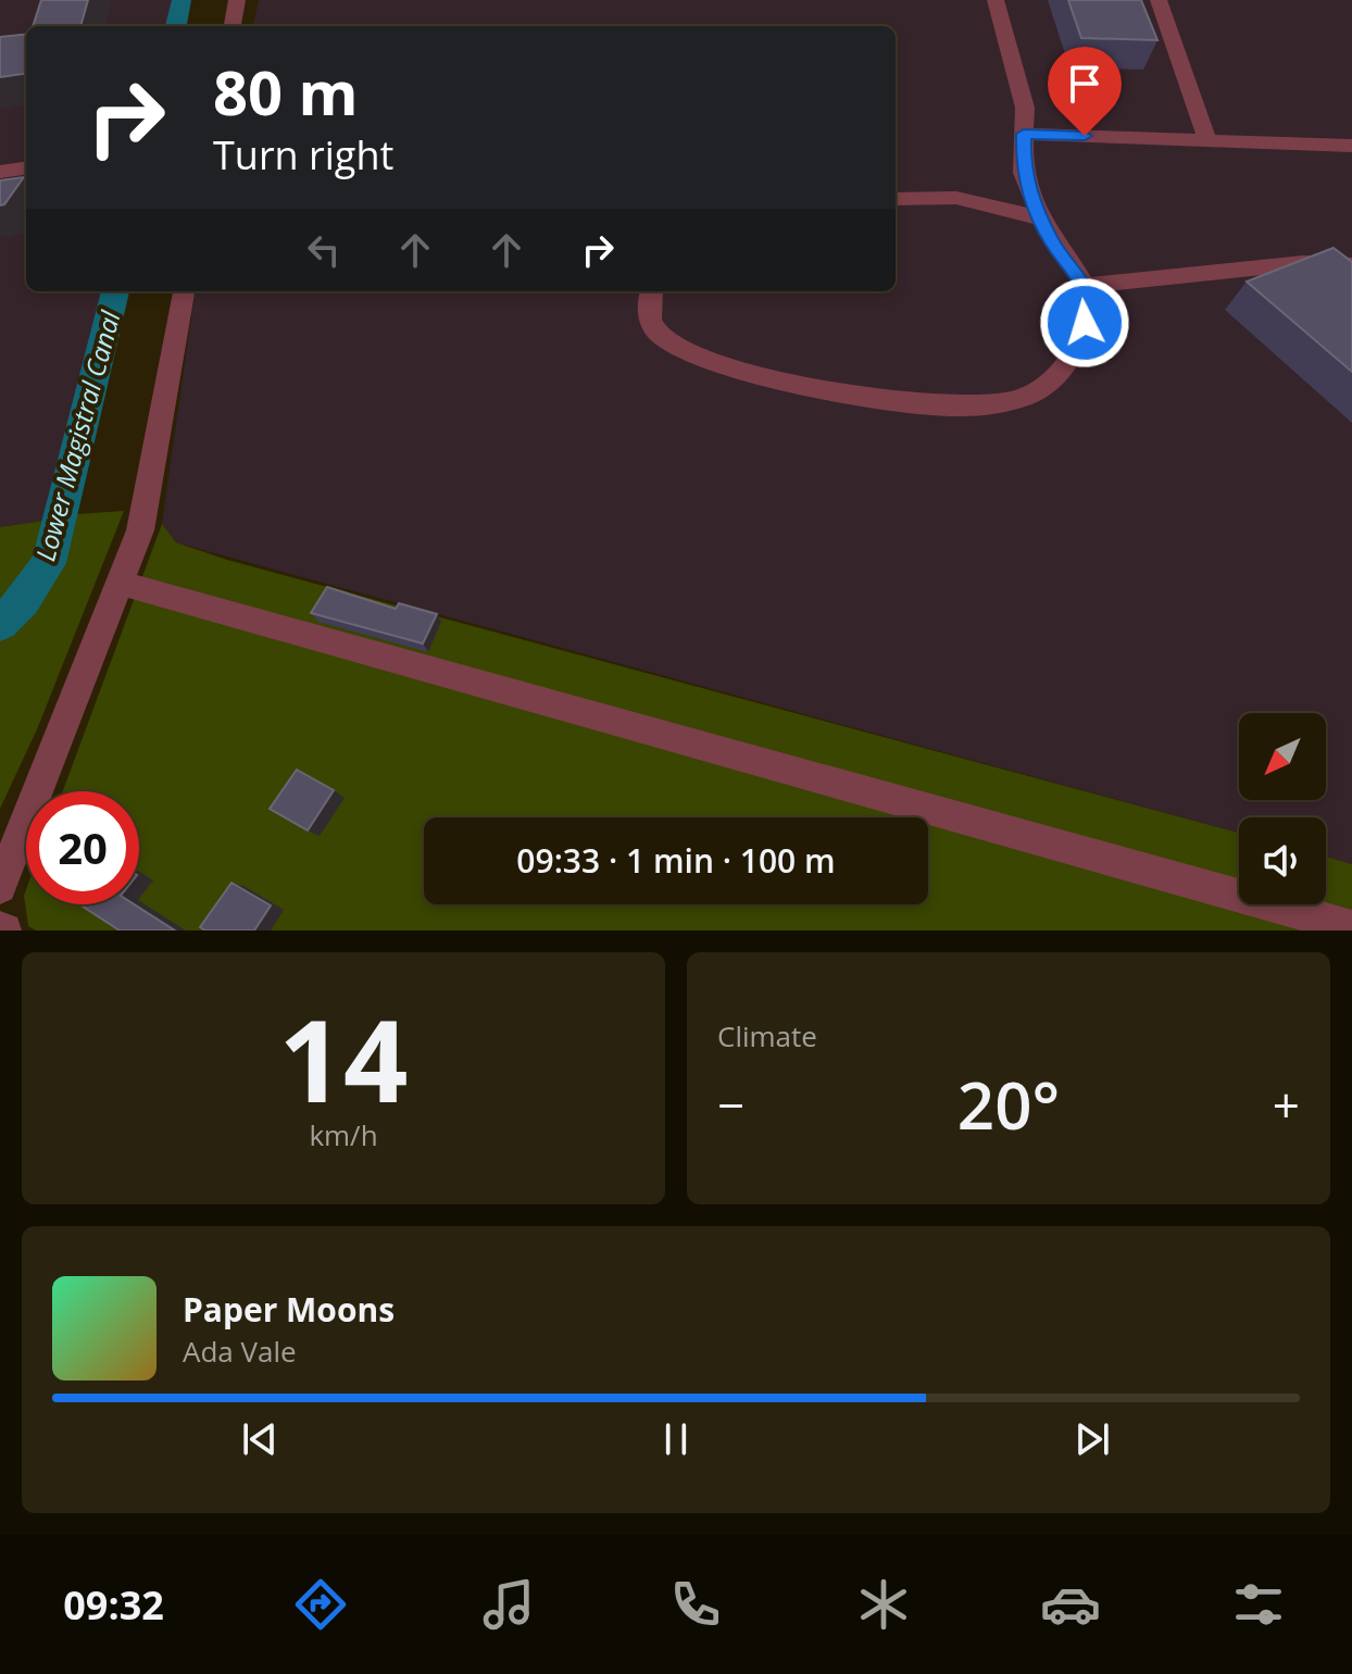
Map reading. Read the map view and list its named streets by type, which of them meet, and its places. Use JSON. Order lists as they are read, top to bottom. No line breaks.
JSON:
{"water":["Lower Magistral Canal"],"north":"bottom left","page":{"turn":["80 m","Turn right"],"limit":"20","trip":"09:33 · 1 min · 100 m","tile":[["14","km/h"],"Climate"],"heat":["−","20°","+"],"song":["Paper Moons","Ada Vale"],"tabs":"09:32"}}
